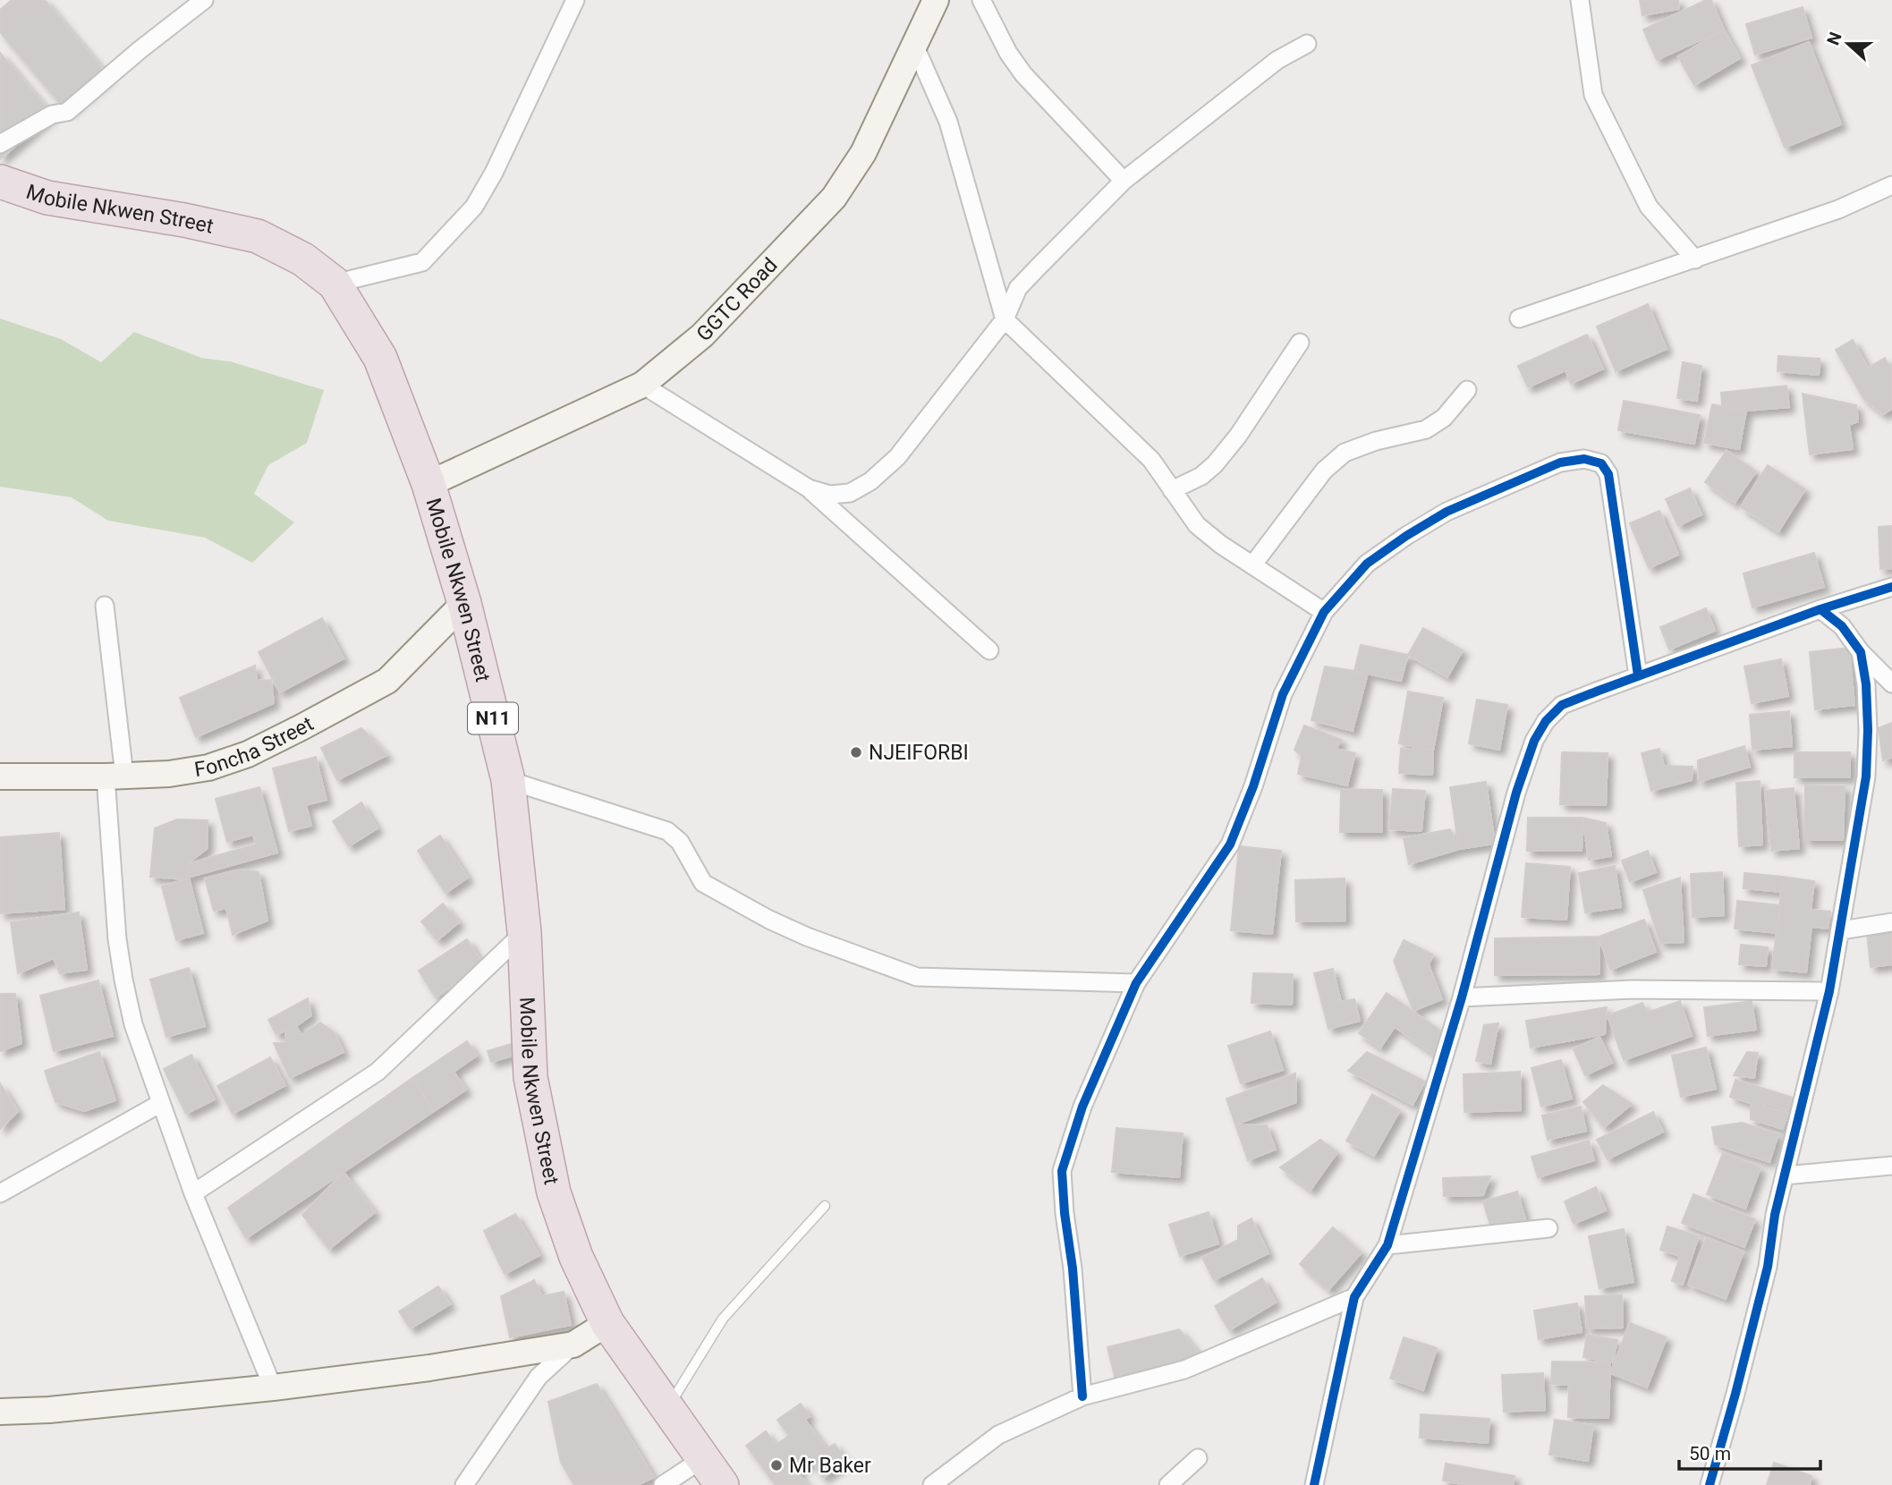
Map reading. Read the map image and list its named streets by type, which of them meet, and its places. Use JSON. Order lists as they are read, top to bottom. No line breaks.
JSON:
{"streets":{"highway":["Mobile Nkwen Street","N11"],"street":["GGTC Road","Foncha Street"]},"crossings":[["Mobile Nkwen Street","GGTC Road"],["Mobile Nkwen Street","Foncha Street"]],"places":["NJEIFORBI","Mr Baker"],"scale_bar":"50 m","north":"left"}
